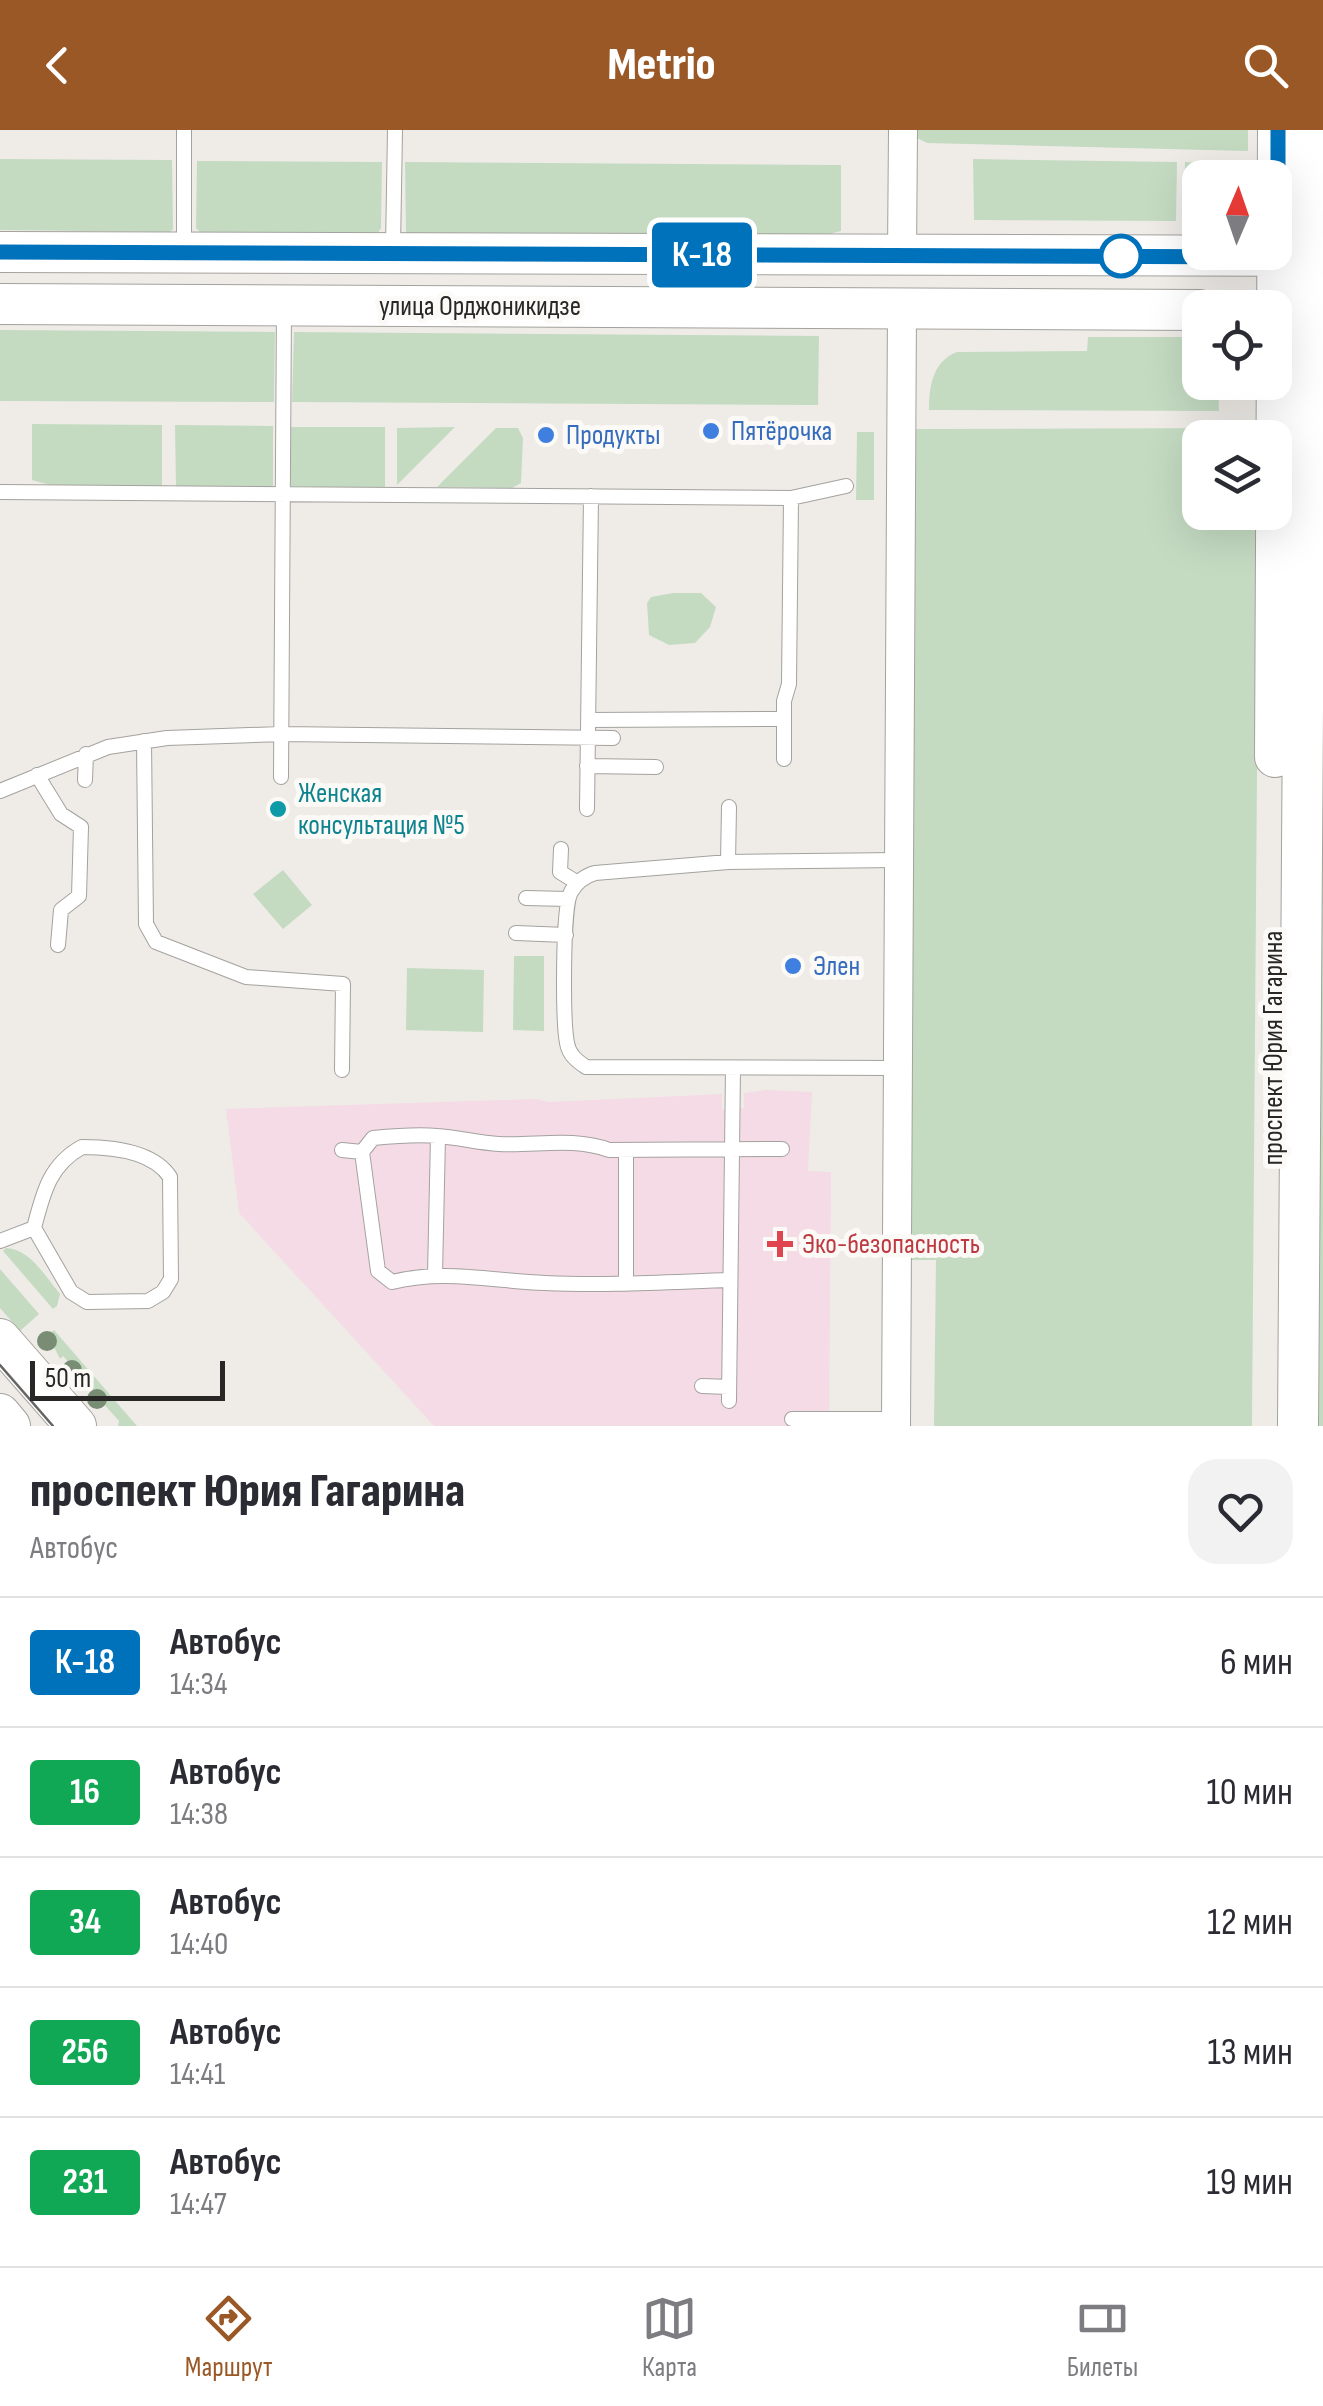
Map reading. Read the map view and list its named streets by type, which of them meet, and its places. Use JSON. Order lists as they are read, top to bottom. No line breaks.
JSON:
{"streets":{"main road":["улица Орджоникидзе","проспект Юрия Гагарина"]},"crossings":[["улица Орджоникидзе","проспект Юрия Гагарина"]],"places":{"other":["Пятёрочка","Продукты","Женская консультация №5","Элен"],"health":["Эко-безопасность"]},"lines":["bus line К-18"],"scale_bar":"50 m","north":"top","page":{"header":"Metrio","on_map":"К-18","scale":"50 m","heading":["проспект Юрия Гагарина","Автобус"],"list":[{"mark":"К-18","name":"Автобус","note":"14:34","value":"6 мин"},{"mark":"16","name":"Автобус","note":"14:38","value":"10 мин"},{"mark":"34","name":"Автобус","note":"14:40","value":"12 мин"},{"mark":"256","name":"Автобус","note":"14:41","value":"13 мин"},{"mark":"231","name":"Автобус","note":"14:47","value":"19 мин"}],"tabs":["Маршрут","Карта","Билеты"]}}
